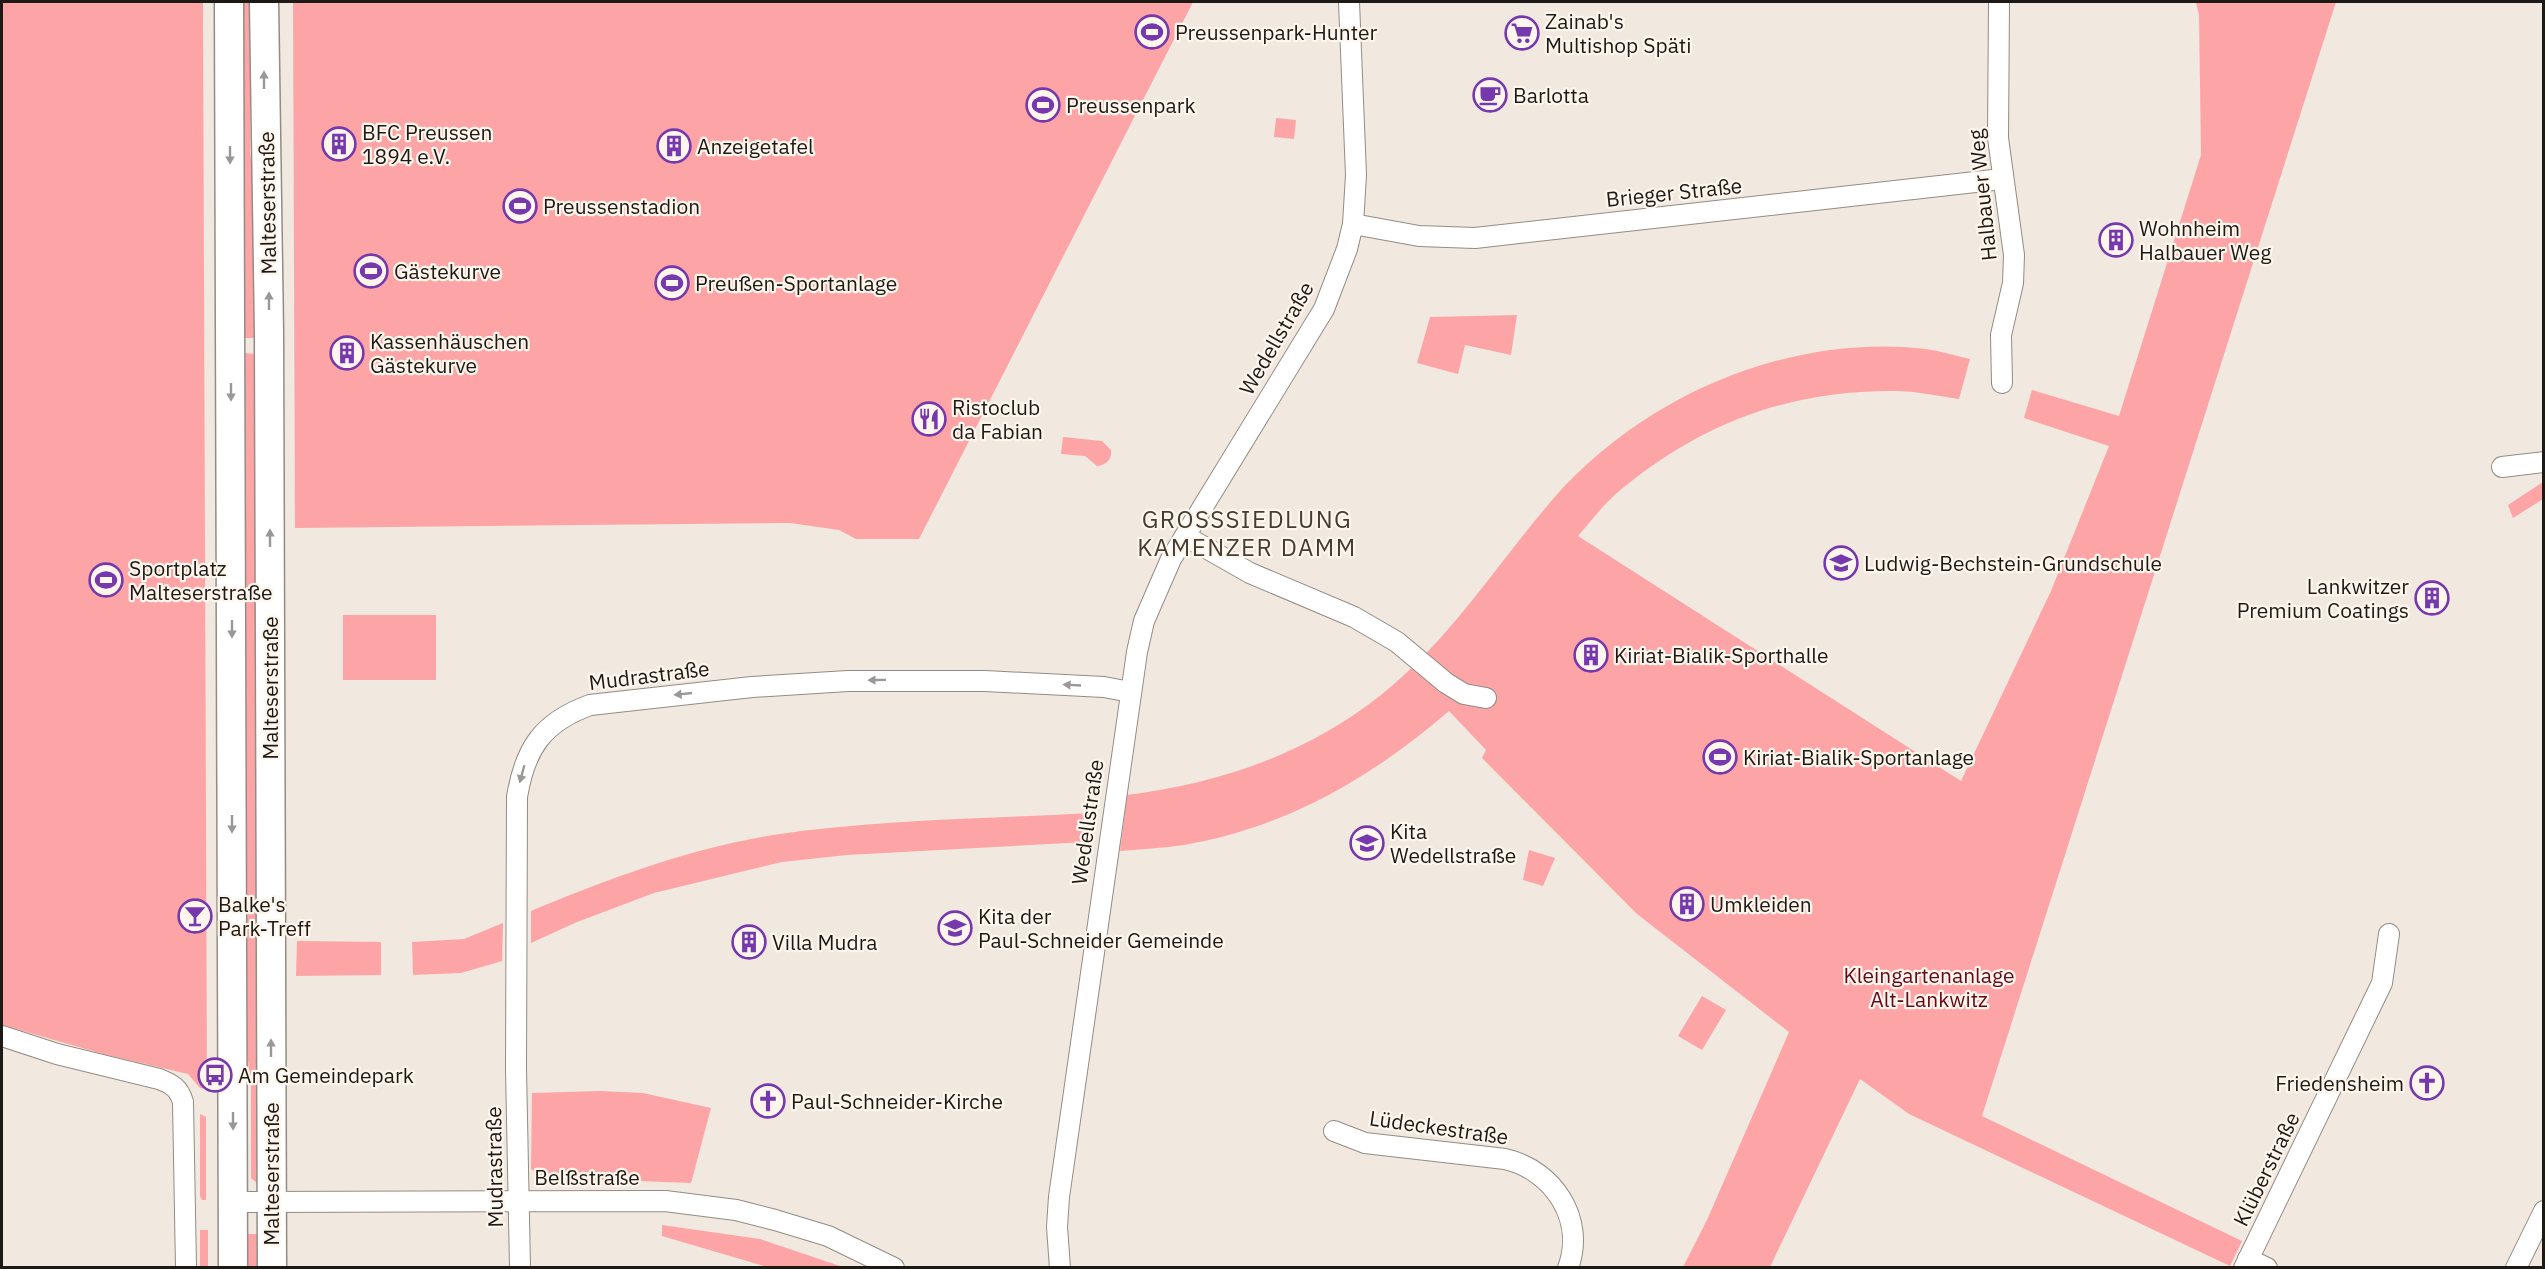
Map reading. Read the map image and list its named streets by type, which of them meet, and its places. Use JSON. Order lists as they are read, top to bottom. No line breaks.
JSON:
{"streets":{"main road":["Malteserstraße"],"street":["Brieger Straße","Halbauer Weg","Wedellstraße","Mudrastraße","Lüdeckestraße","Klüberstraße","Belßstraße"]},"crossings":[["Brieger Straße","Halbauer Weg"],["Brieger Straße","Wedellstraße"],["Malteserstraße","Belßstraße"],["Wedellstraße","Mudrastraße"],["Mudrastraße","Belßstraße"]],"districts":["GROSSSIEDLUNG KAMENZER DAMM"],"parks":["Kleingartenanlage Alt-Lankwitz"],"places":{"sports":["Preussenpark-Hunter","Preussenpark","Preussenstadion","Gästekurve","Preußen-Sportanlage","Sportplatz Malteserstraße","Kiriat-Bialik-Sportanlage"],"supermarket":["Zainab's Multishop Späti"],"cafe":["Barlotta"],"building":["BFC Preussen 1894 e.V.","Anzeigetafel","Wohnheim Halbauer Weg","Kassenhäuschen Gästekurve","Lankwitzer Premium Coatings","Kiriat-Bialik-Sporthalle","Umkleiden","Villa Mudra"],"restaurant":["Ristoclub da Fabian"],"school or university":["Ludwig-Bechstein-Grundschule","Kita Wedellstraße","Kita der Paul-Schneider Gemeinde"],"bar":["Balke's Park-Treff"],"bus stop":["Am Gemeindepark"],"church":["Friedensheim","Paul-Schneider-Kirche"]}}
